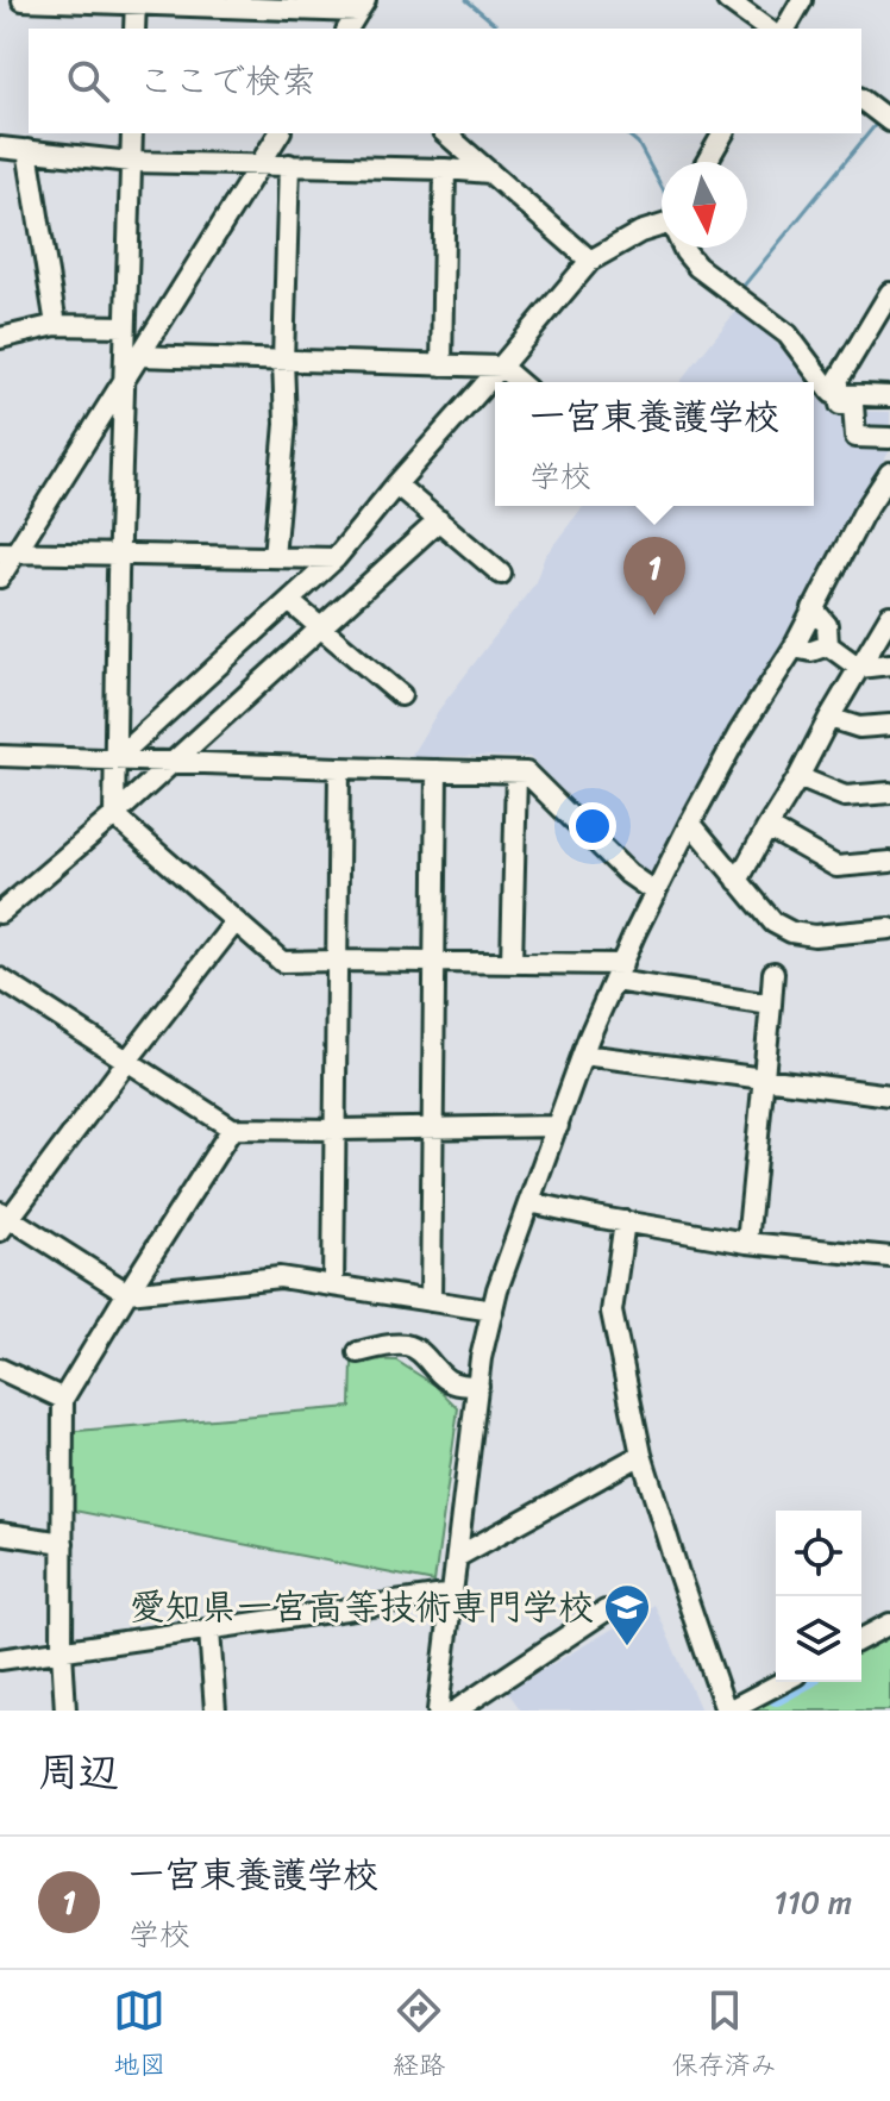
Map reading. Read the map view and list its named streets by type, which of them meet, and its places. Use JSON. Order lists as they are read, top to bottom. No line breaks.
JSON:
{"places":{"school or university":["愛知県一宮高等技術専門学校"]},"north":"bottom","page":{"search":"ここで検索","popup":["一宮東養護学校","学校"],"pins":"1","heading":"周辺","list":[{"mark":"1","name":"一宮東養護学校","note":"学校","value":"110 m"}],"nav":["地図","経路","保存済み"]}}
